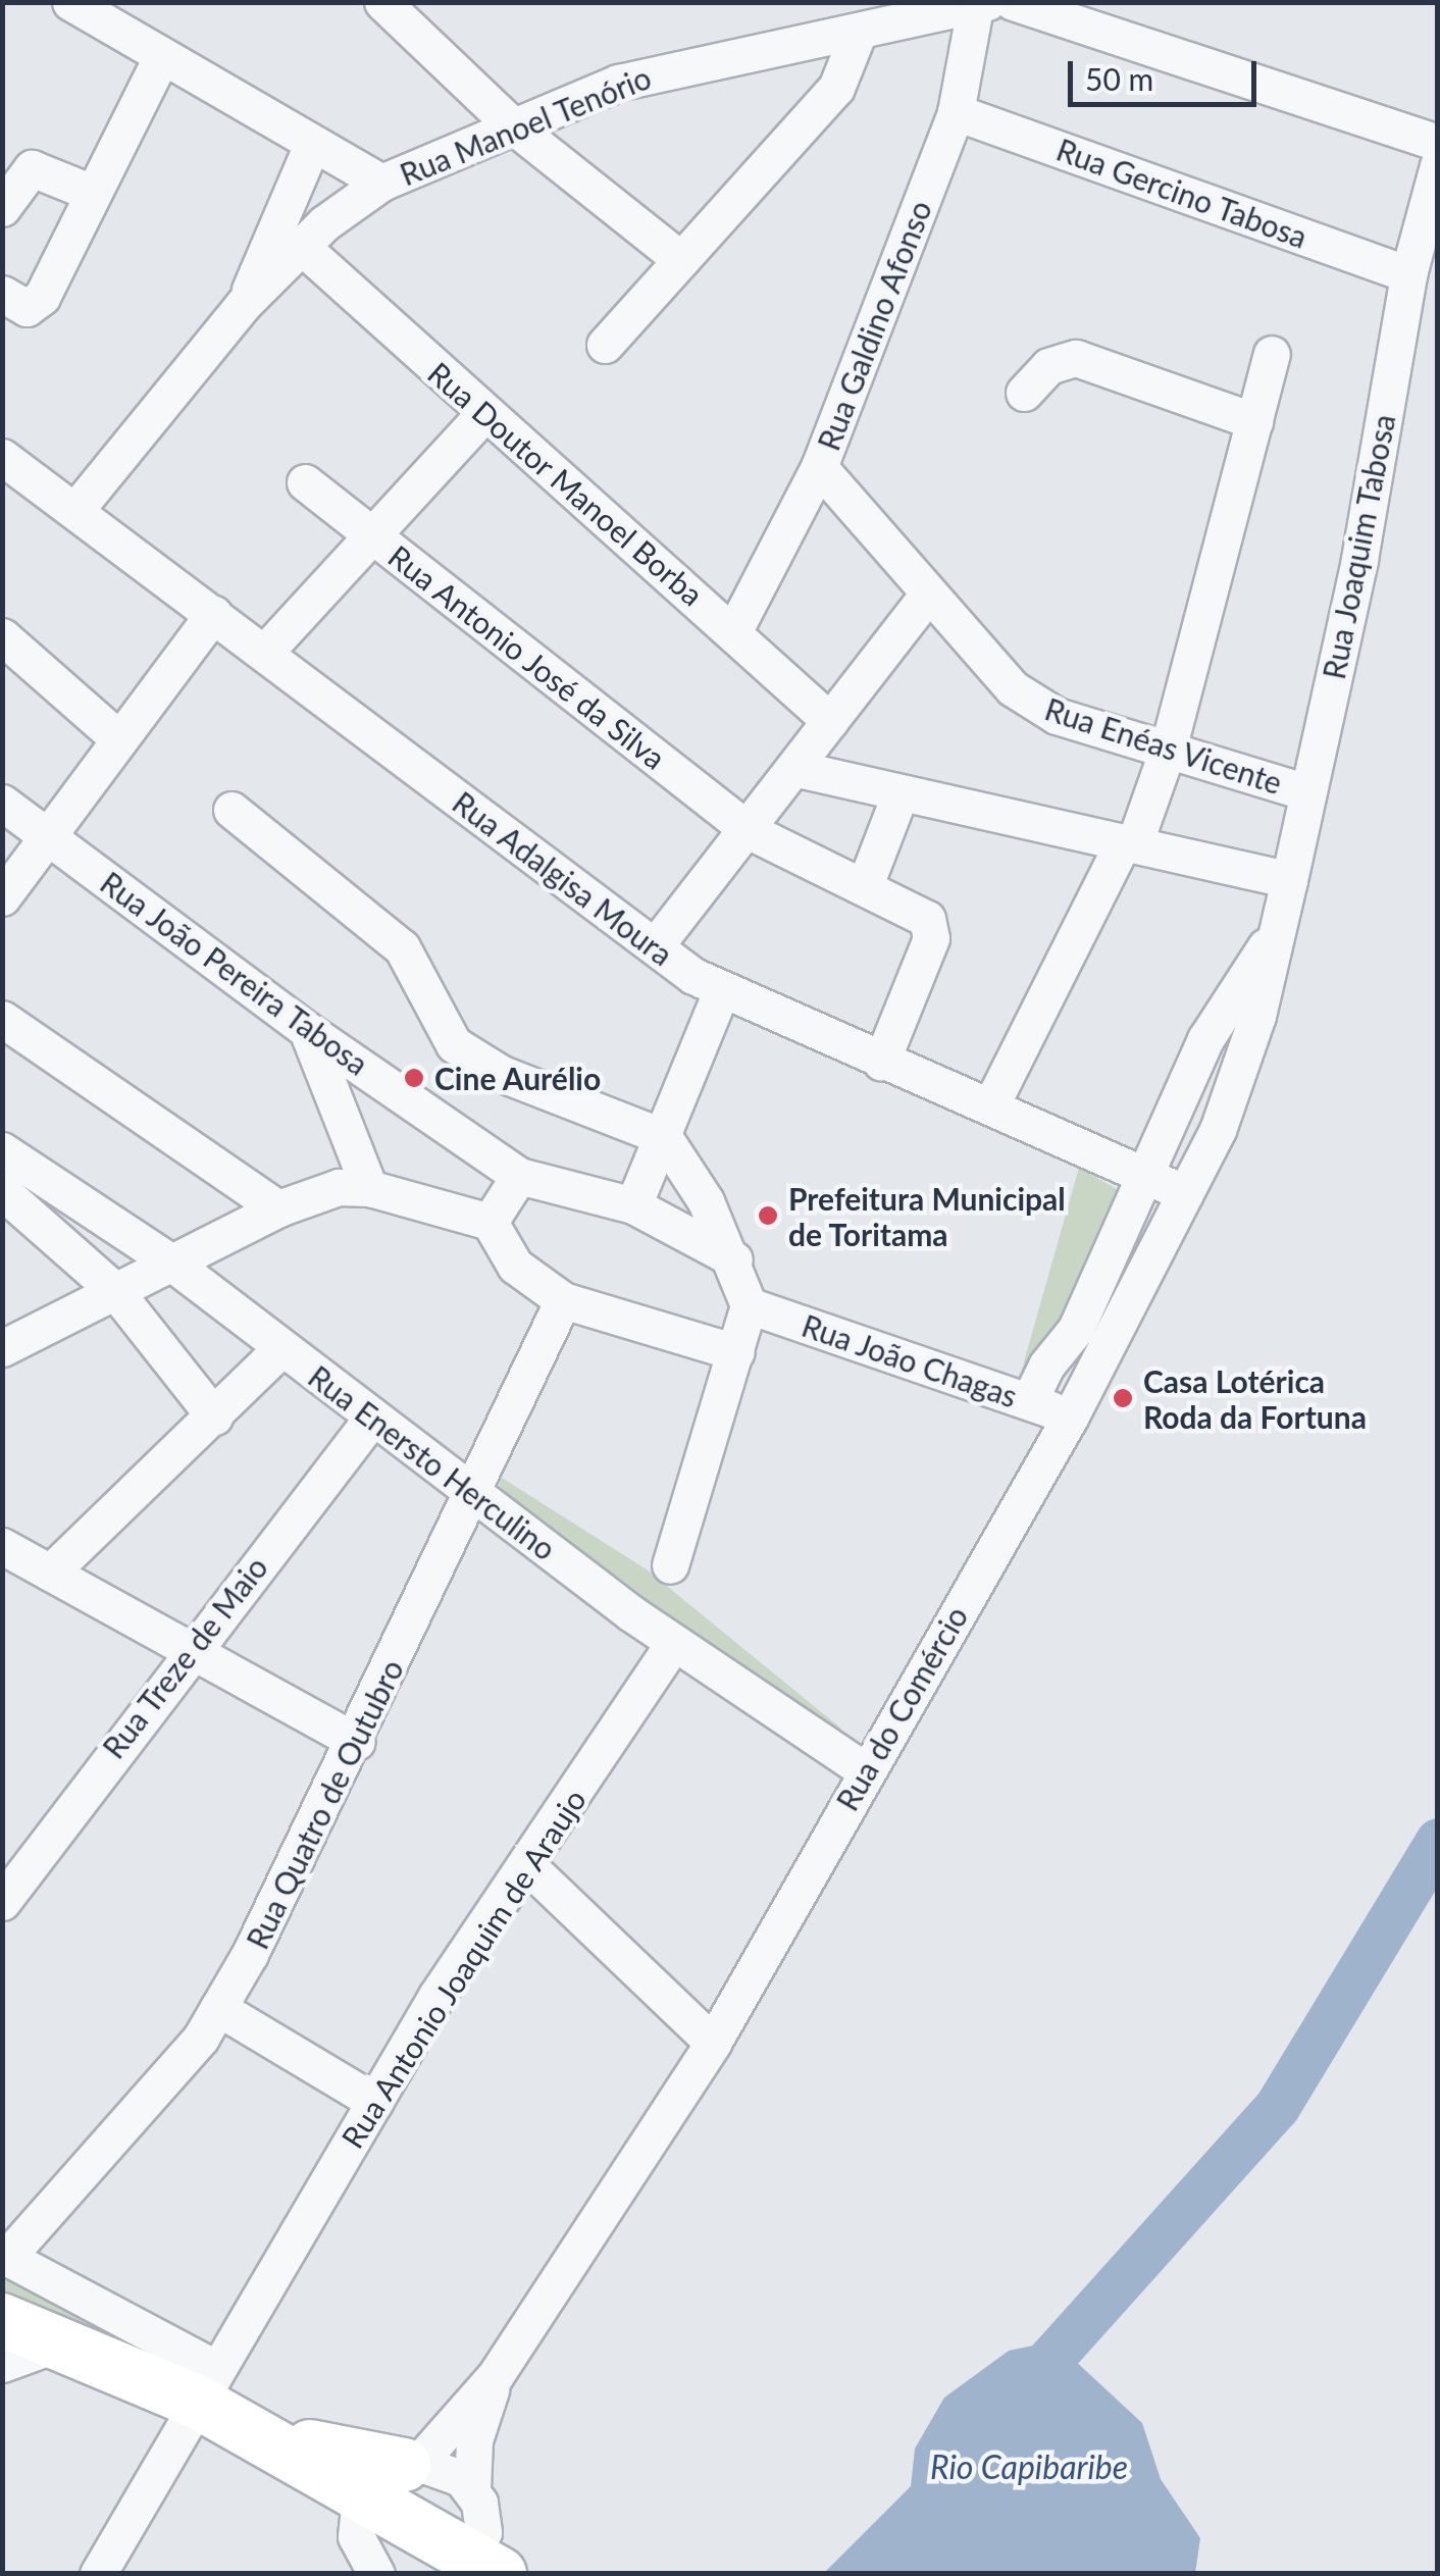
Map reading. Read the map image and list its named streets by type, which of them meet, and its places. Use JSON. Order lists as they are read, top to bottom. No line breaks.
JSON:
{"streets":{"street":["Rua Manoel Tenório","Rua Gercino Tabosa","Rua Galdino Afonso","Rua Doutor Manoel Borba","Rua Joaquim Tabosa","Rua Antonio José da Silva","Rua Enéas Vicente","Rua Adalgisa Moura","Rua João Pereira Tabosa","Rua João Chagas","Rua Enersto Herculino","Rua Treze de Maio","Rua do Comércio","Rua Quatro de Outubro","Rua Antonio Joaquim de Araujo"]},"crossings":[["Rua Manoel Tenório","Rua Galdino Afonso"],["Rua Manoel Tenório","Rua Doutor Manoel Borba"],["Rua Manoel Tenório","Rua Adalgisa Moura"],["Rua Gercino Tabosa","Rua Galdino Afonso"],["Rua Gercino Tabosa","Rua Joaquim Tabosa"],["Rua Galdino Afonso","Rua Doutor Manoel Borba"],["Rua Galdino Afonso","Rua Enéas Vicente"],["Rua Joaquim Tabosa","Rua Enéas Vicente"],["Rua Joaquim Tabosa","Rua Adalgisa Moura"],["Rua Joaquim Tabosa","Rua do Comércio"],["Rua Antonio José da Silva","Rua Adalgisa Moura"],["Rua Adalgisa Moura","Rua do Comércio"],["Rua João Chagas","Rua do Comércio"],["Rua Enersto Herculino","Rua Treze de Maio"],["Rua Enersto Herculino","Rua do Comércio"],["Rua Enersto Herculino","Rua Quatro de Outubro"],["Rua Enersto Herculino","Rua Antonio Joaquim de Araujo"]],"water":["Rio Capibaribe"],"places":["Cine Aurélio","Prefeitura Municipal de Toritama","Casa Lotérica Roda da Fortuna"],"scale_bar":"50 m"}
